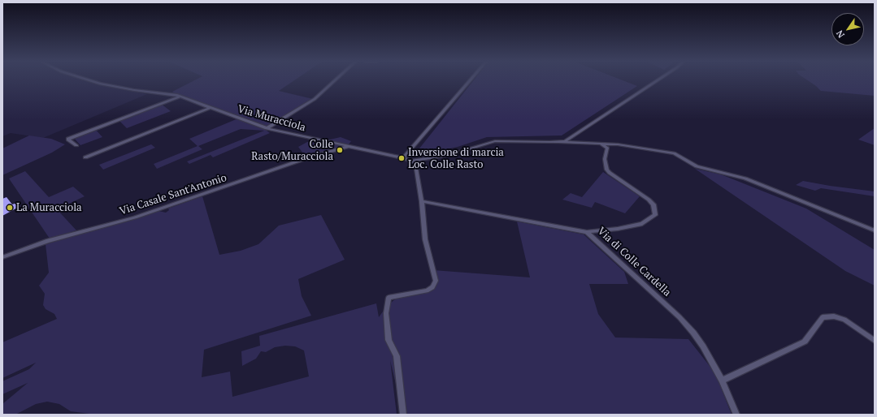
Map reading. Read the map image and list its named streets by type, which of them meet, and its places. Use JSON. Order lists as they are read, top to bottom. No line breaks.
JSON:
{"streets":{"street":["Via Muracciola","Via Casale Sant'Antonio","Via di Colle Cardella"]},"crossings":[["Via Muracciola","Via Casale Sant'Antonio"]],"places":["Colle Rasto/Muracciola","Inversione di marcia Loc. Colle Rasto","La Muracciola"],"north":"bottom left"}
